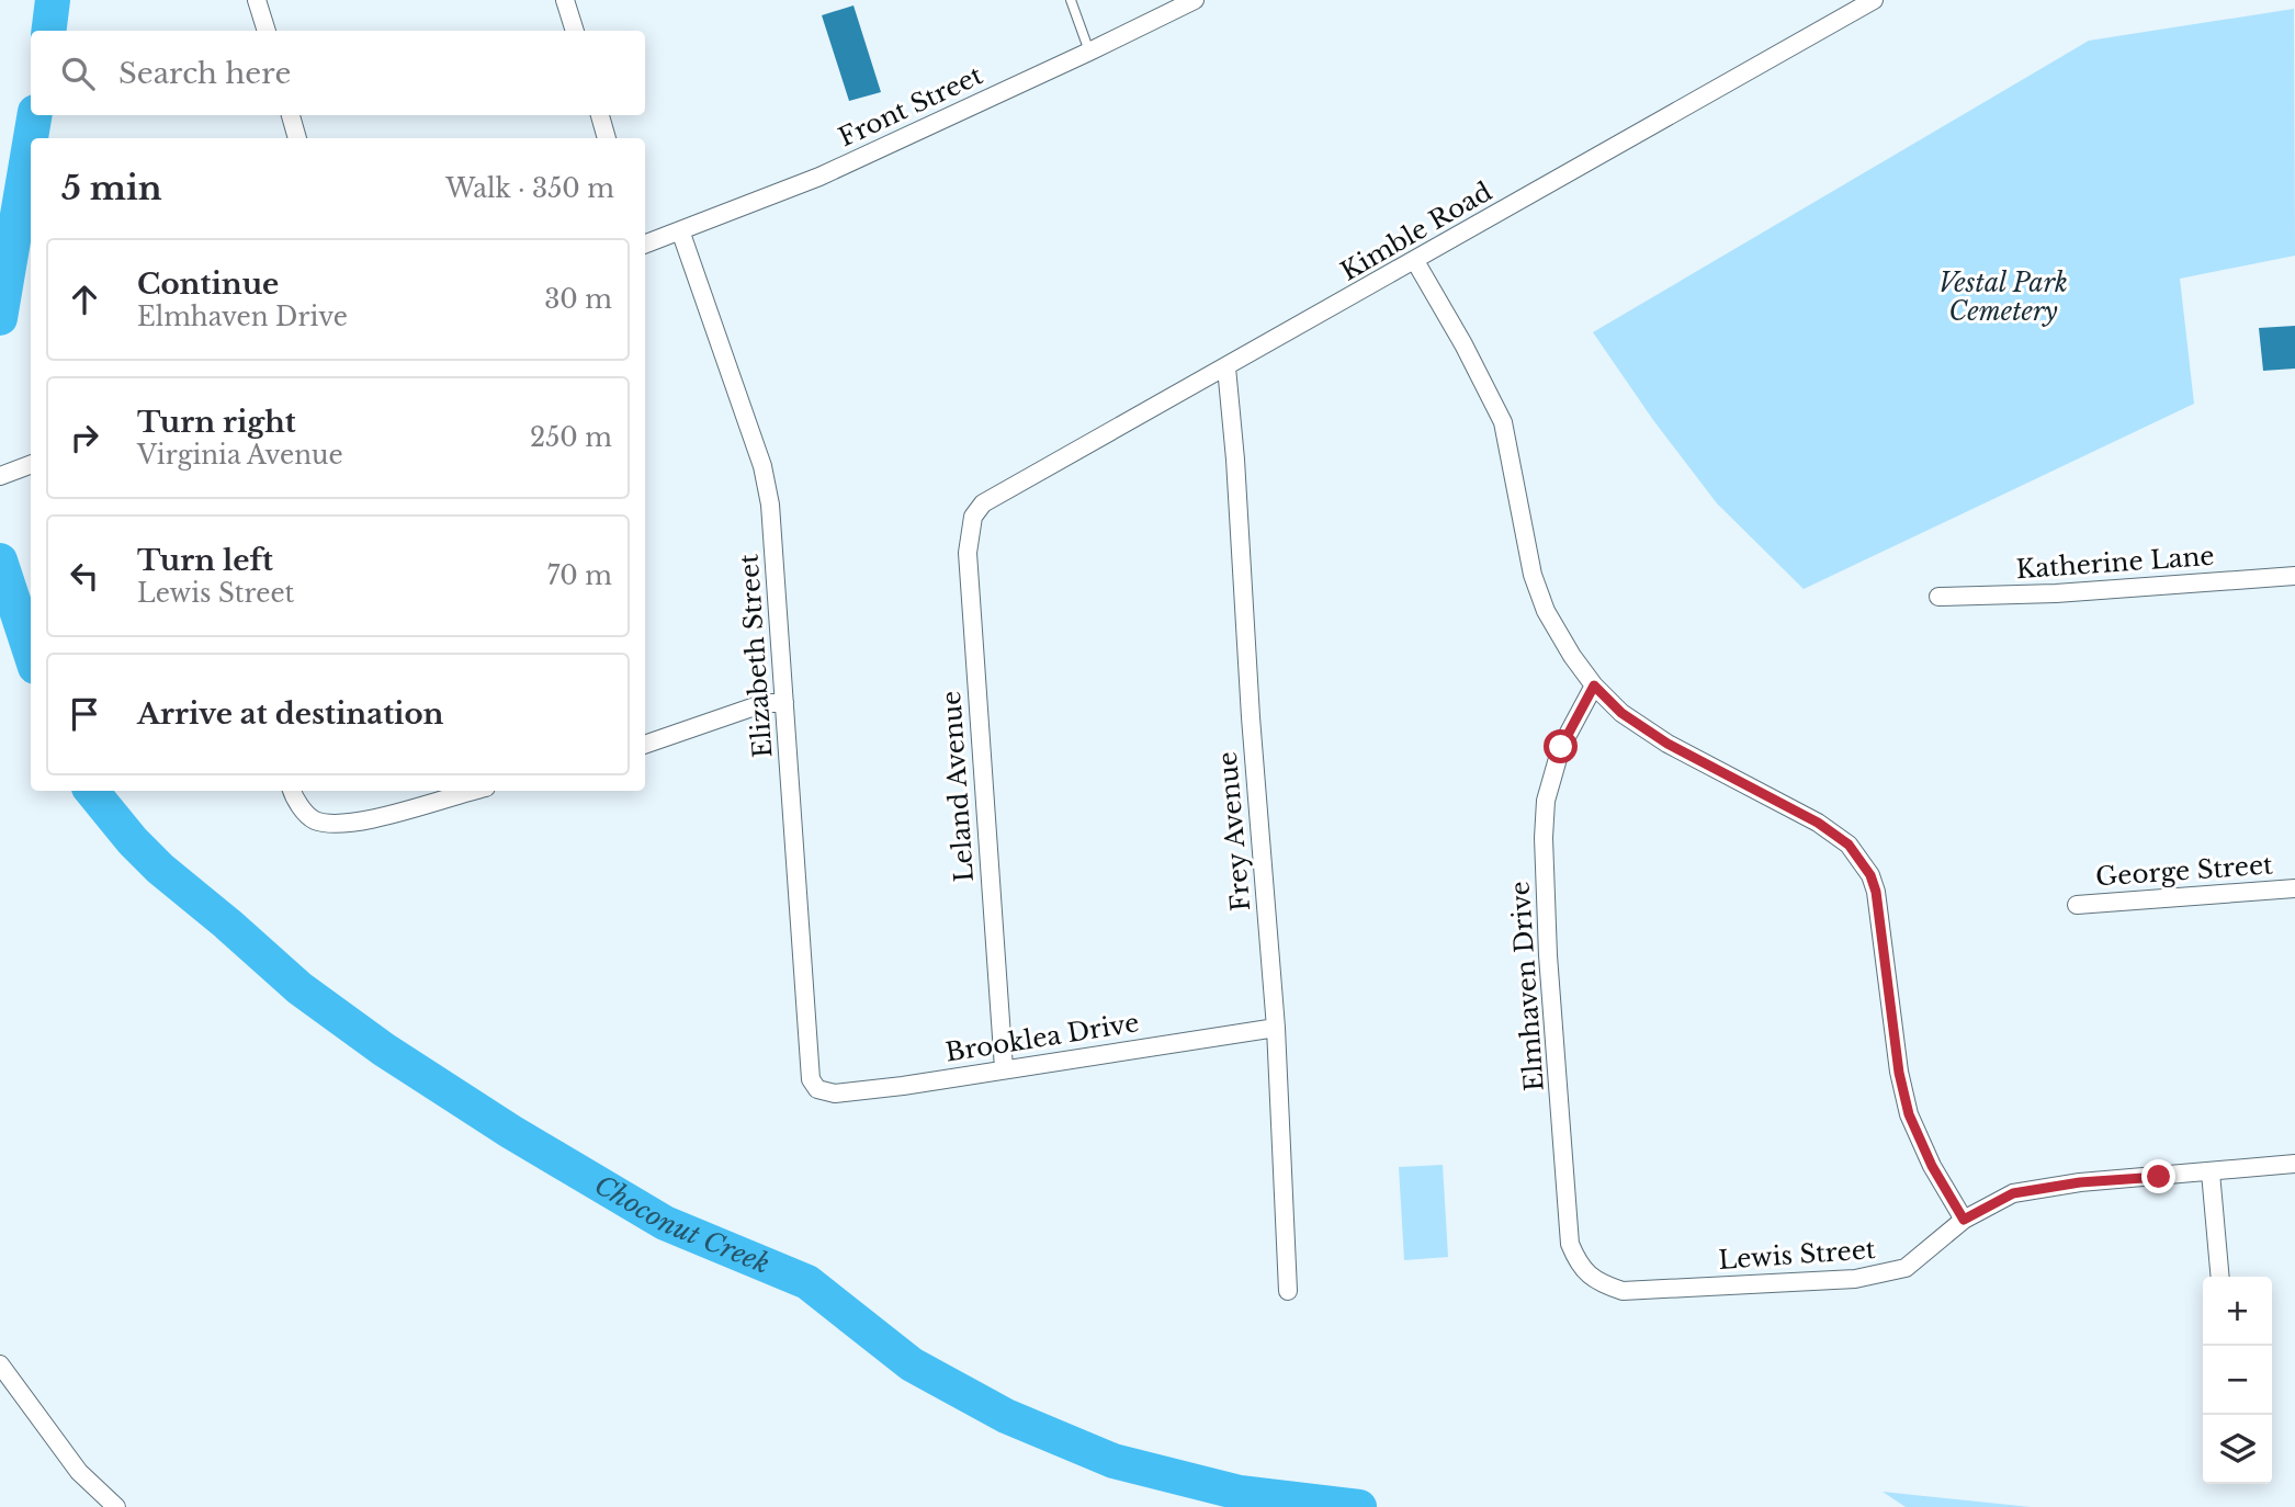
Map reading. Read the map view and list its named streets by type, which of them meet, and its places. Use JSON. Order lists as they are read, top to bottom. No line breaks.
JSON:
{"streets":{"street":["Front Street","Kimble Road","Katherine Lane","Elizabeth Street","Leland Avenue","Frey Avenue","George Street","Elmhaven Drive","Brooklea Drive","Lewis Street"]},"crossings":[["Front Street","Elizabeth Street"],["Kimble Road","Leland Avenue"],["Kimble Road","Frey Avenue"],["Elizabeth Street","Brooklea Drive"],["Leland Avenue","Brooklea Drive"],["Frey Avenue","Brooklea Drive"],["Elmhaven Drive","Lewis Street"]],"water":["Choconut Creek"],"parks":["Vestal Park Cemetery"],"page":{"search":"Search here","heading":["5 min","Walk · 350 m"],"list":[["Continue","Elmhaven Drive","30 m"],["Turn right","Virginia Avenue","250 m"],["Turn left","Lewis Street","70 m"],"Arrive at destination"],"map_buttons":["+","−"]}}
